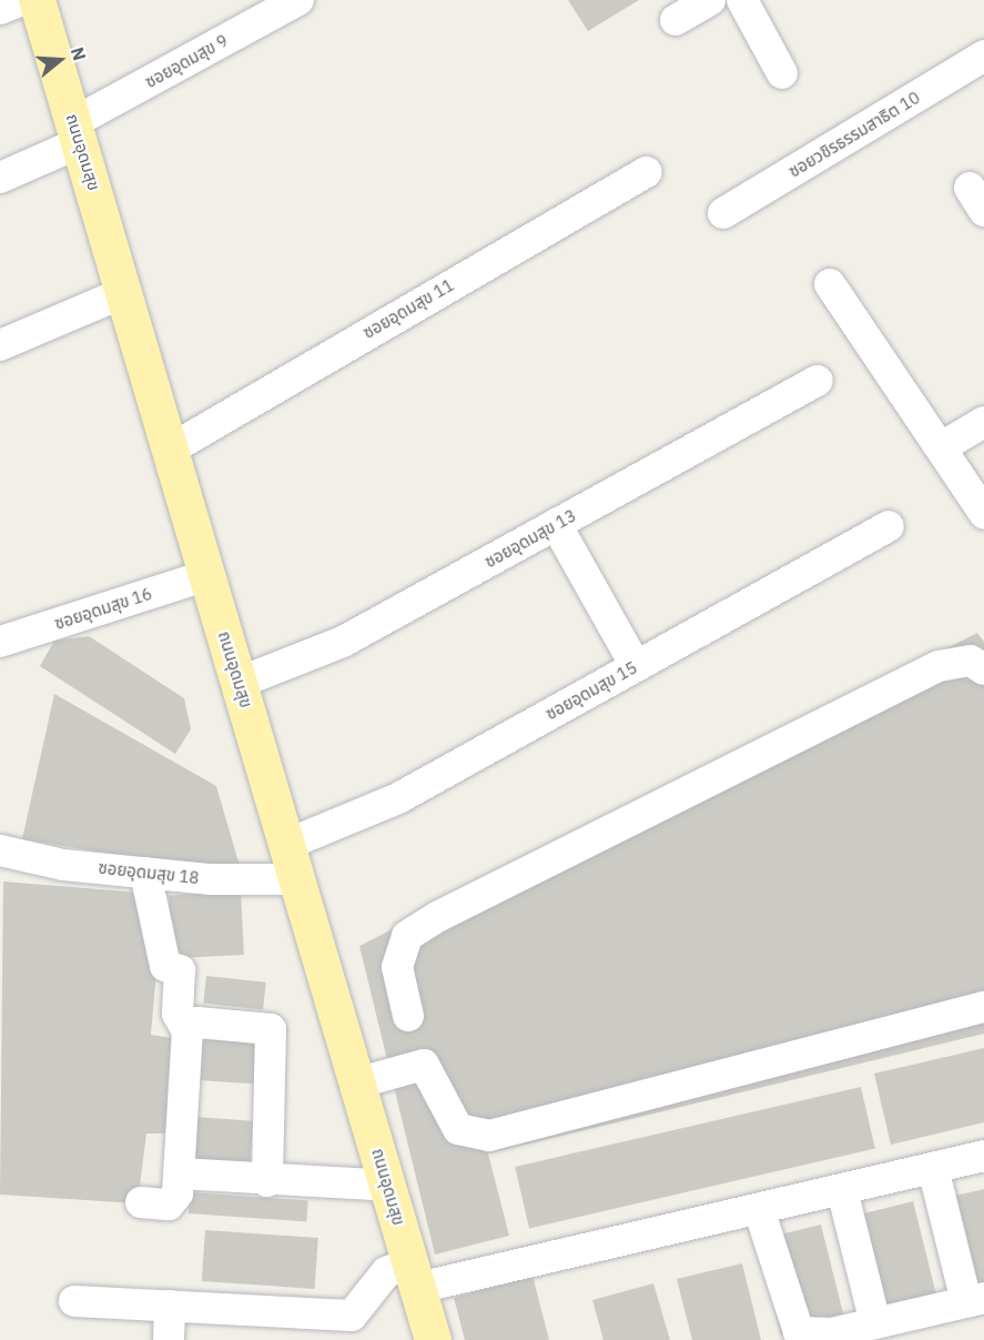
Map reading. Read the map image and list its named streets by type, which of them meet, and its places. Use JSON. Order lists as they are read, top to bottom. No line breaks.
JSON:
{"streets":{"main road":["ถนนอุดมสุข"],"street":["ซอยอุดมสุข 9","ซอยวชิรธรรมสาธิต 10","ซอยอุดมสุข 11","ซอยอุดมสุข 13","ซอยอุดมสุข 16","ซอยอุดมสุข 15","ซอยอุดมสุข 18"]},"crossings":[["ซอยอุดมสุข 9","ถนนอุดมสุข"],["ถนนอุดมสุข","ซอยอุดมสุข 11"],["ถนนอุดมสุข","ซอยอุดมสุข 13"],["ถนนอุดมสุข","ซอยอุดมสุข 16"],["ถนนอุดมสุข","ซอยอุดมสุข 15"],["ถนนอุดมสุข","ซอยอุดมสุข 18"]],"north":"right"}
